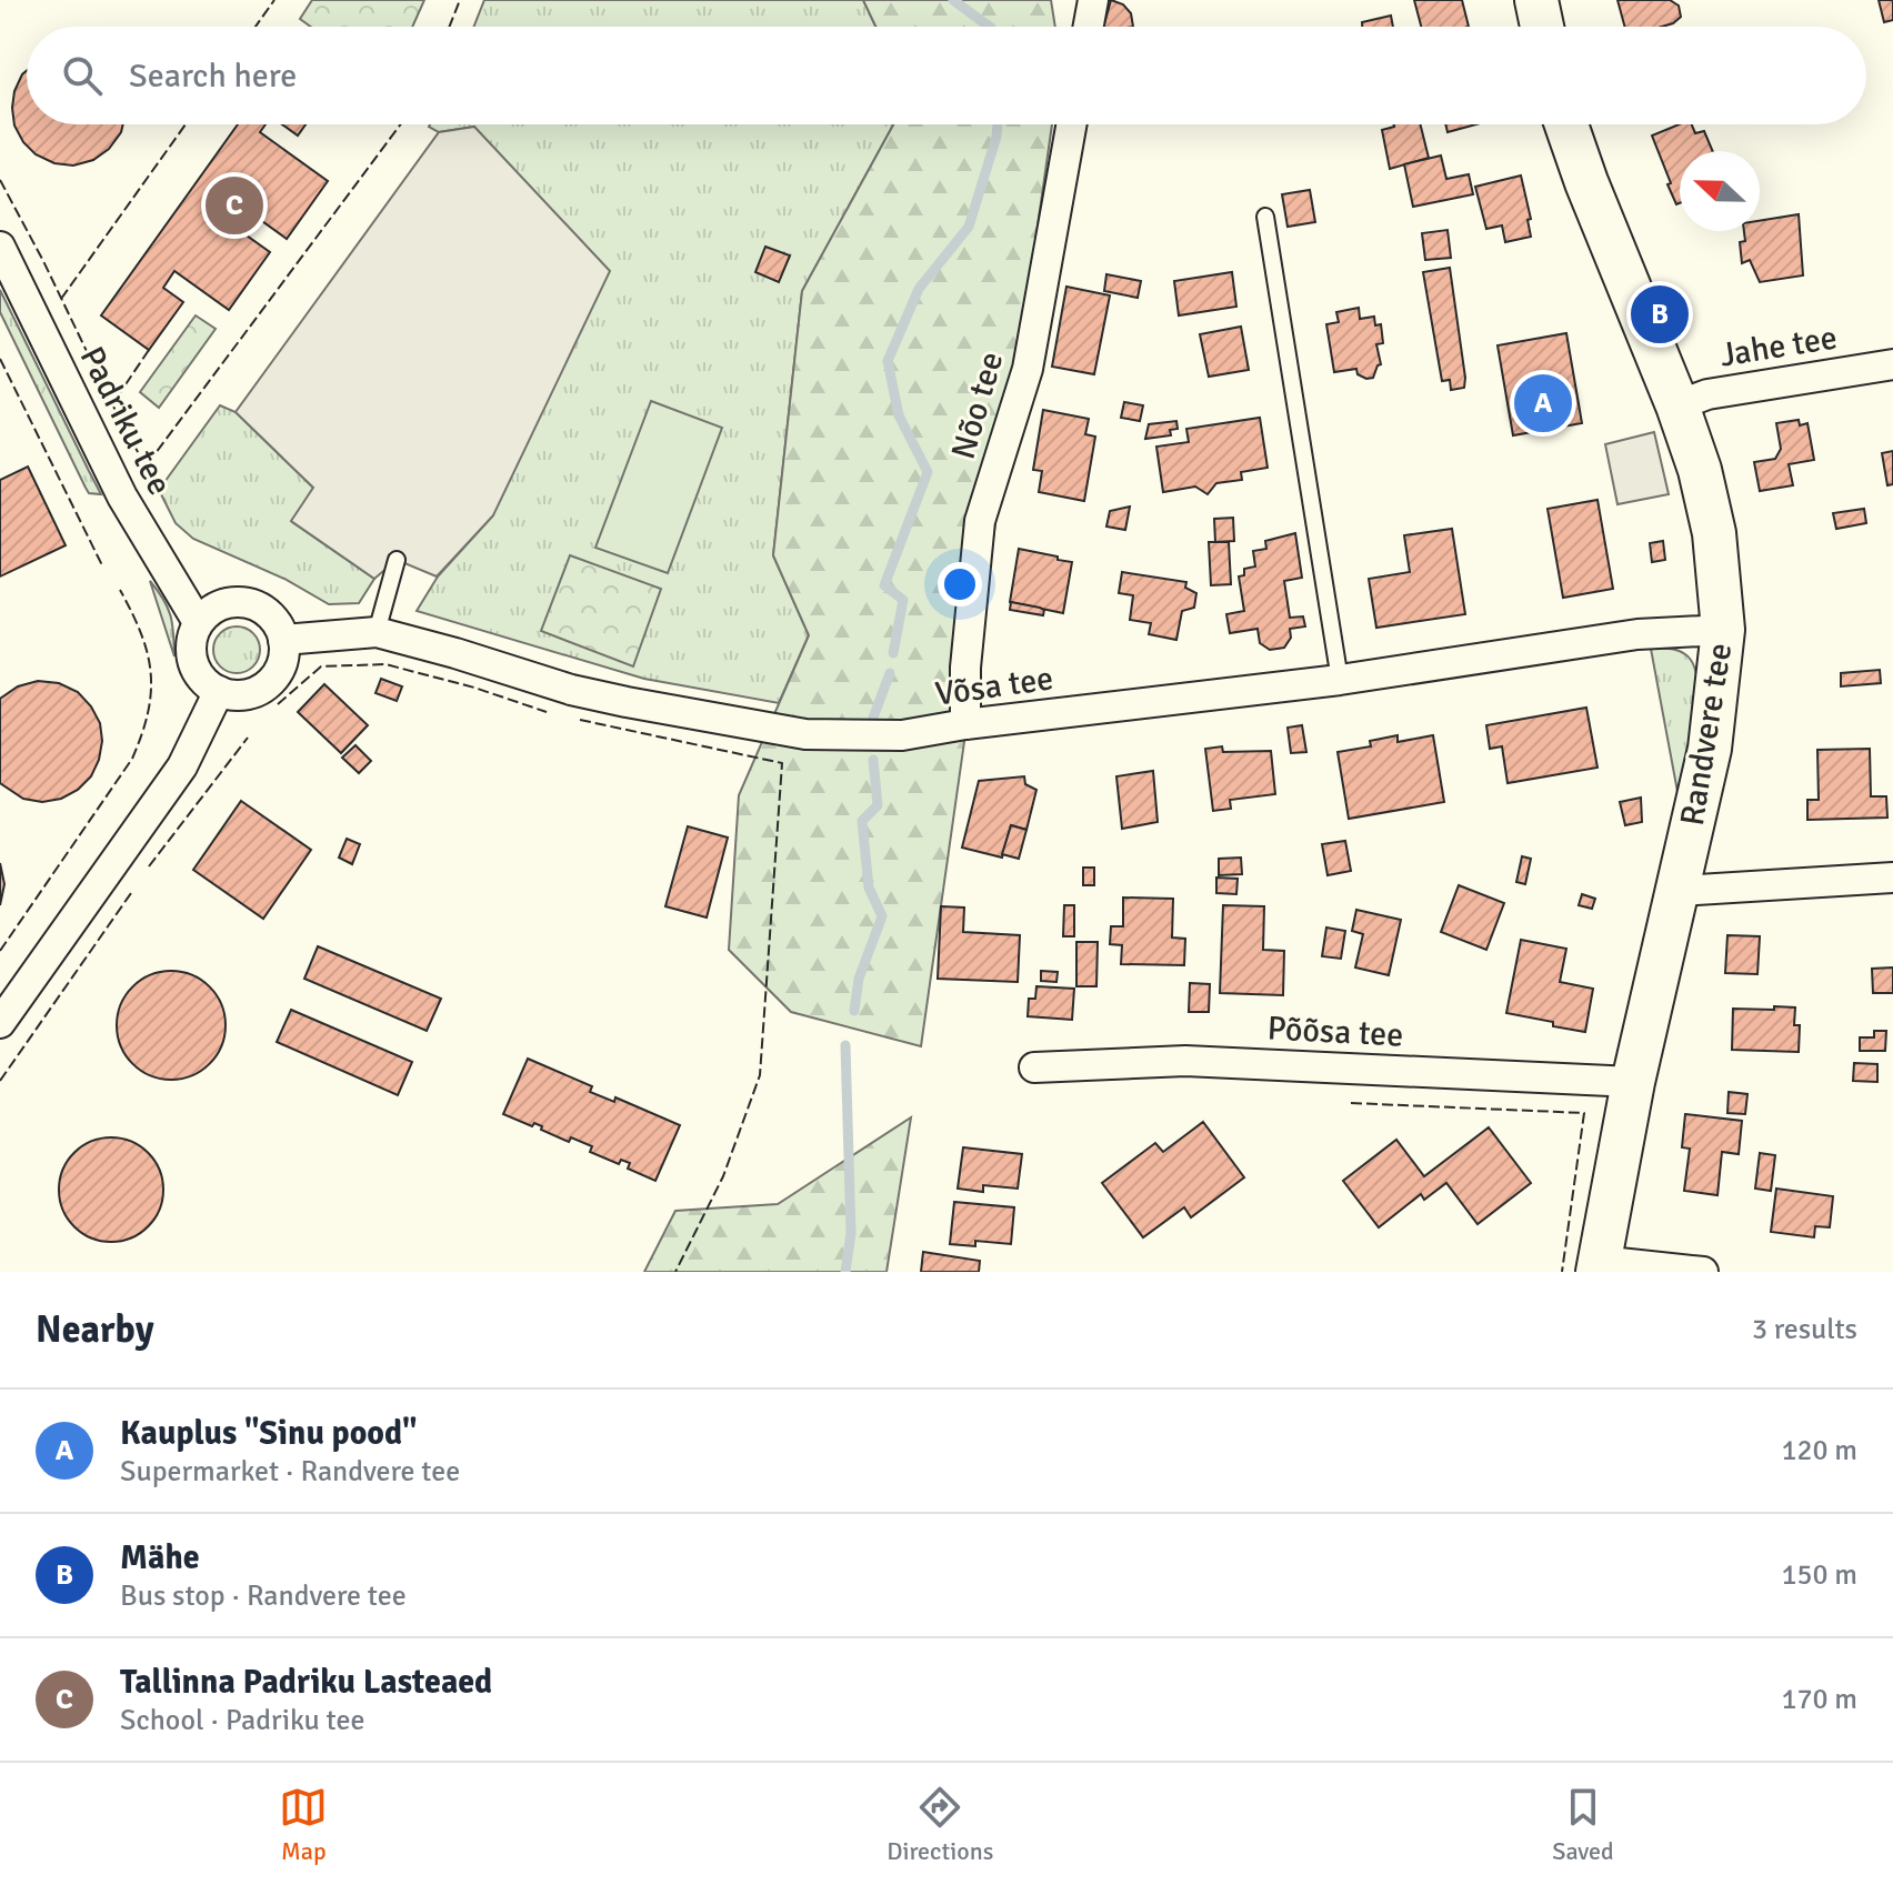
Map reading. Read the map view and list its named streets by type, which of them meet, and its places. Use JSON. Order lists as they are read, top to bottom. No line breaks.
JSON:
{"streets":{"main road":["Randvere tee"],"street":["Jahe tee","Nõo tee","Padriku tee","Võsa tee","Põõsa tee"]},"crossings":[["Jahe tee","Randvere tee"],["Nõo tee","Võsa tee"],["Padriku tee","Võsa tee"],["Võsa tee","Randvere tee"],["Randvere tee","Põõsa tee"]],"north":"left","page":{"search":"Search here","pins":["C","B","A"],"heading":["Nearby","3 results"],"list":[{"mark":"A","name":"Kauplus \"Sinu pood\"","note":"Supermarket · Randvere tee","value":"120 m"},{"mark":"B","name":"Mähe","note":"Bus stop · Randvere tee","value":"150 m"},{"mark":"C","name":"Tallinna Padriku Lasteaed","note":"School · Padriku tee","value":"170 m"}],"nav":["Map","Directions","Saved"]}}
